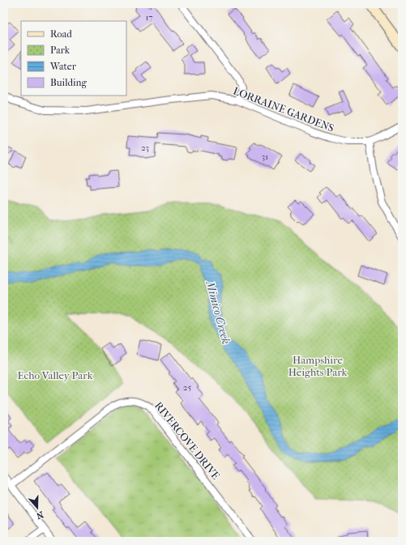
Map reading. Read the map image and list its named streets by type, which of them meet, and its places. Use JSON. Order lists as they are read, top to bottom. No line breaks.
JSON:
{"streets":{"street":["LORRAINE GARDENS","RIVERCOVE DRIVE"]},"water":["Mimico Creek"],"parks":["Hampshire Heights Park","Echo Valley Park"],"house_numbers":["17","23","31","25"],"legend":["Road","Park","Water","Building"],"north":"bottom"}
